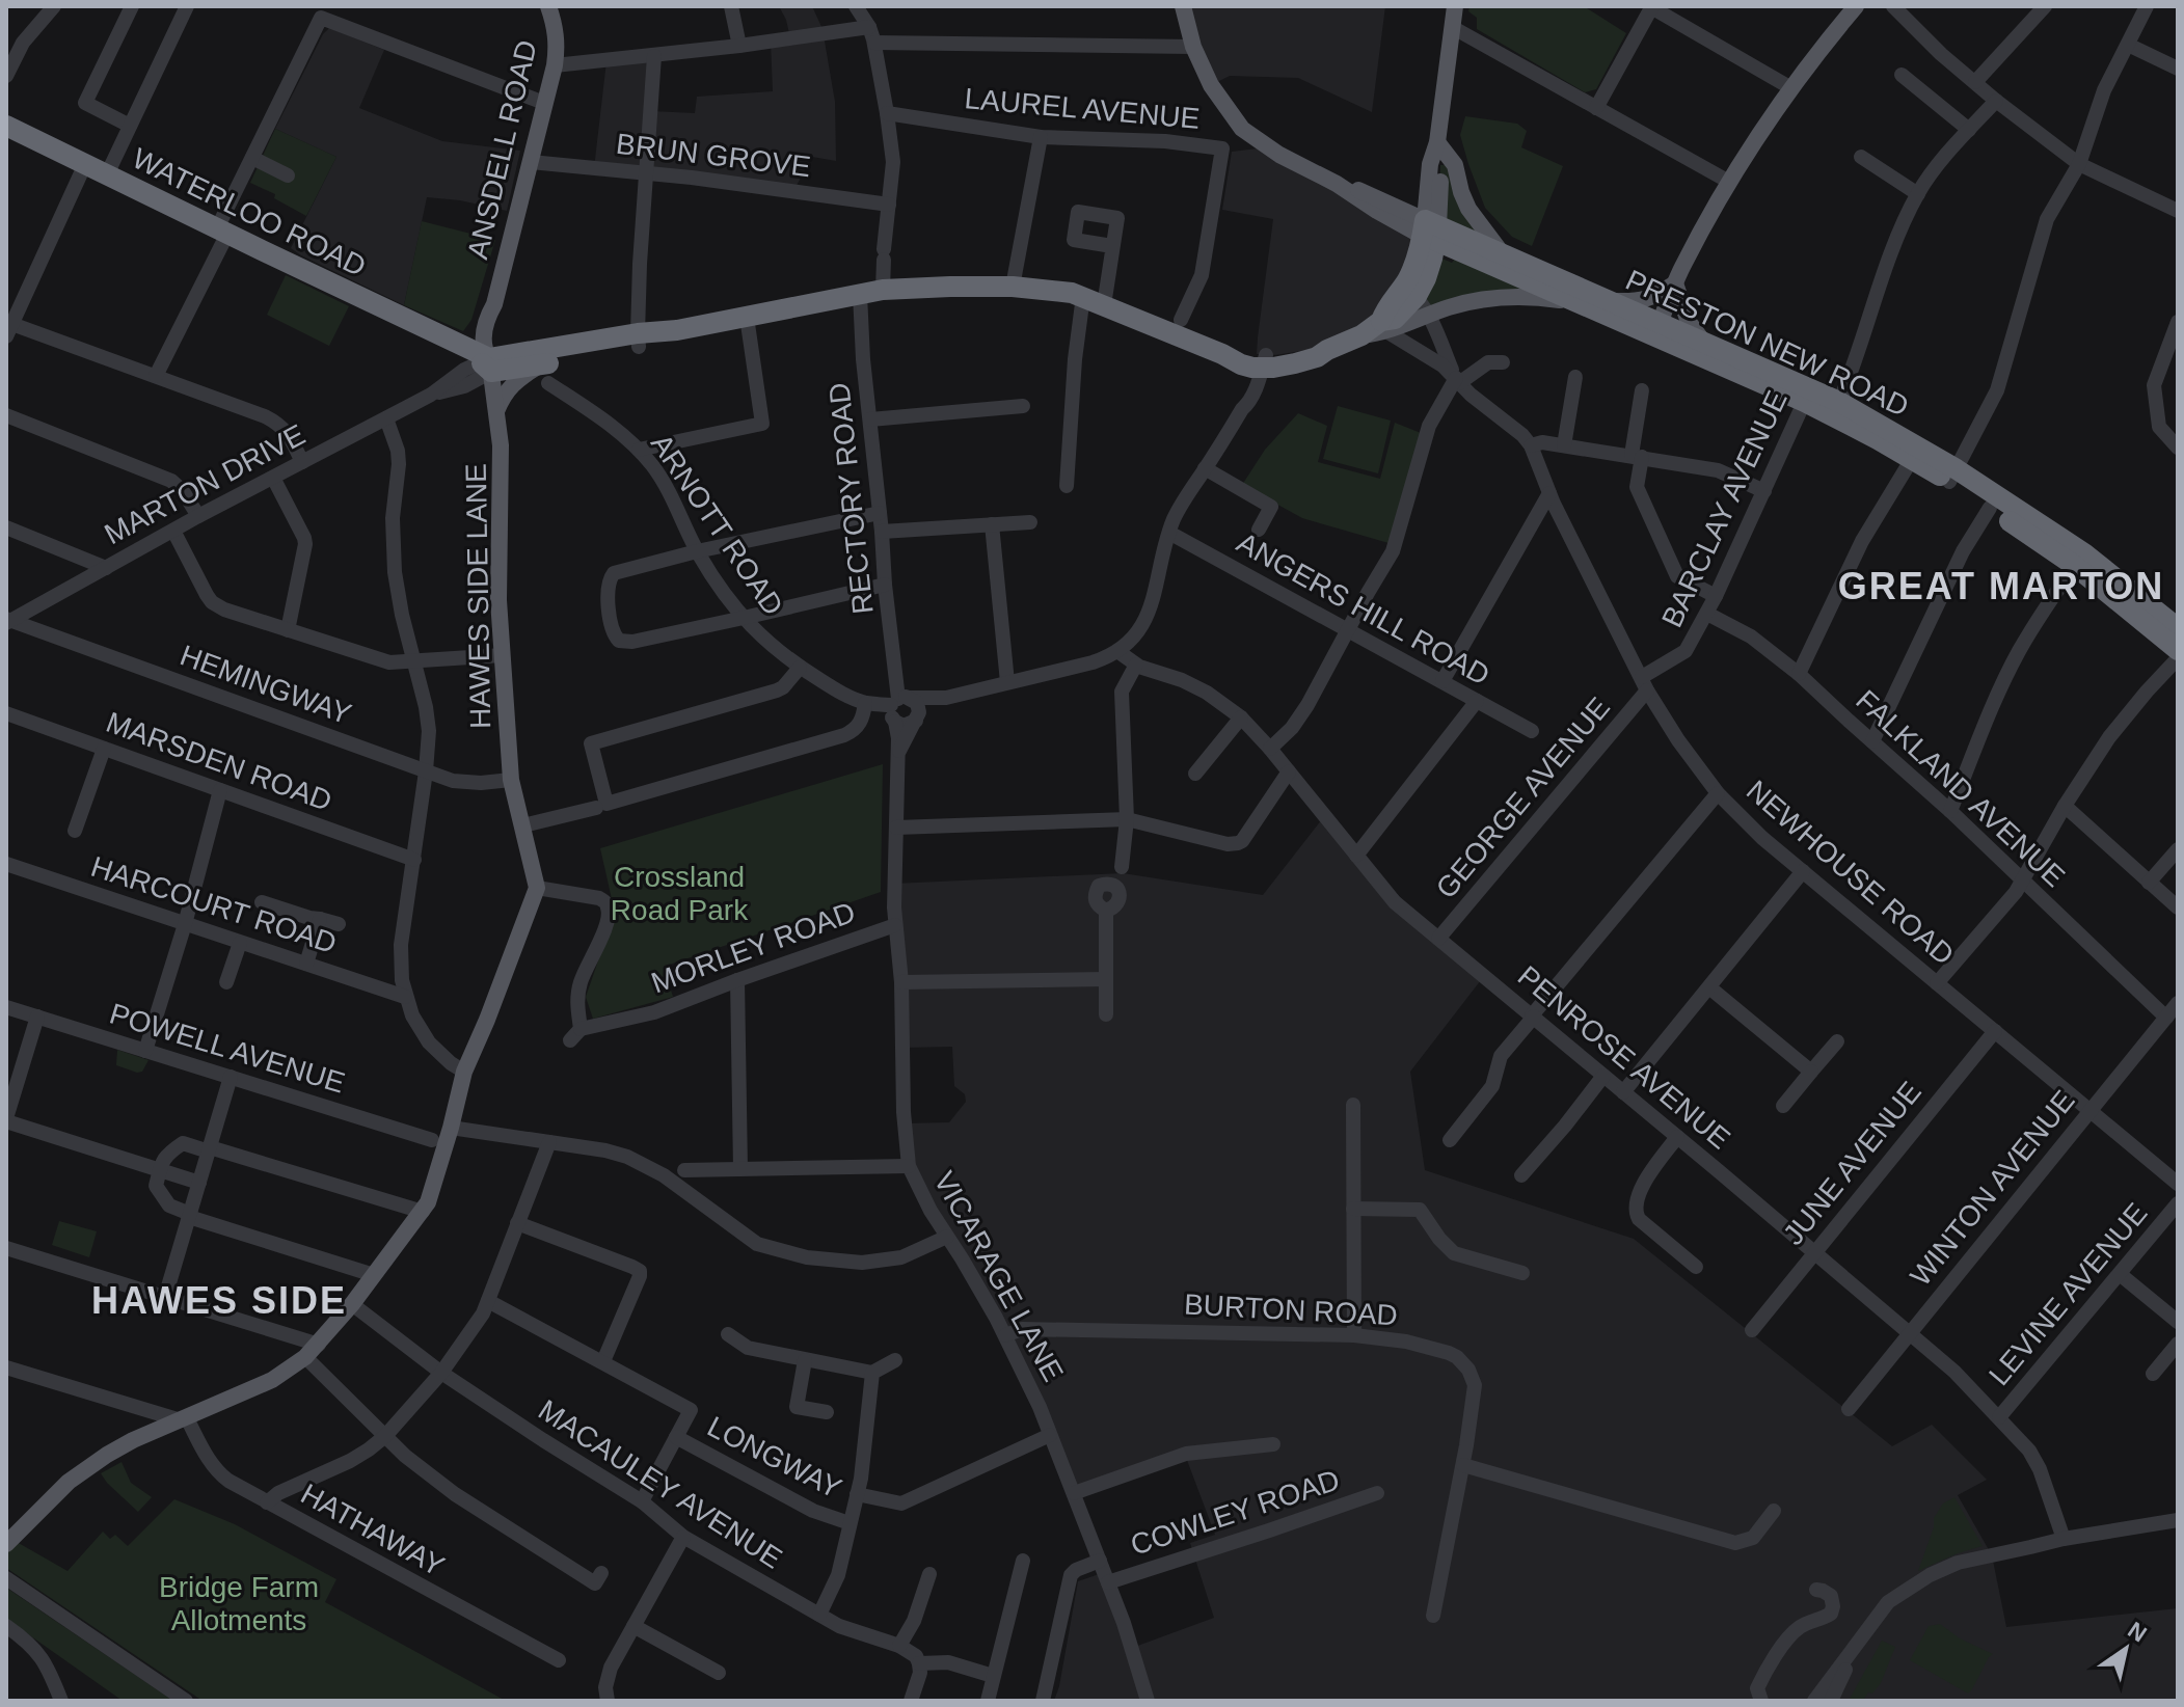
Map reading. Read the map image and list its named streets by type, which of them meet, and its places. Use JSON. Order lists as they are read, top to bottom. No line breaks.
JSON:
{"streets":{"highway":["WATERLOO ROAD","PRESTON NEW ROAD"],"main road":["ANSDELL ROAD","HAWES SIDE LANE"],"street":["LAUREL AVENUE","BRUN GROVE","MARTON DRIVE","RECTORY ROAD","BARCLAY AVENUE","ARNOTT ROAD","ANGERS HILL ROAD","HEMINGWAY","MARSDEN ROAD","FALKLAND AVENUE","GEORGE AVENUE","NEWHOUSE ROAD","HARCOURT ROAD","MORLEY ROAD","POWELL AVENUE","PENROSE AVENUE","JUNE AVENUE","WINTON AVENUE","VICARAGE LANE","LEVINE AVENUE","BURTON ROAD","LONGWAY","MACAULEY AVENUE","COWLEY ROAD","HATHAWAY"]},"crossings":[["ANSDELL ROAD","BRUN GROVE"],["ANSDELL ROAD","WATERLOO ROAD"],["ANSDELL ROAD","MARTON DRIVE"],["ANSDELL ROAD","HAWES SIDE LANE"],["WATERLOO ROAD","MARTON DRIVE"],["WATERLOO ROAD","HAWES SIDE LANE"],["PRESTON NEW ROAD","BARCLAY AVENUE"],["PRESTON NEW ROAD","NEWHOUSE ROAD"],["MARTON DRIVE","HAWES SIDE LANE"],["MARTON DRIVE","HEMINGWAY"],["RECTORY ROAD","ARNOTT ROAD"],["RECTORY ROAD","VICARAGE LANE"],["BARCLAY AVENUE","FALKLAND AVENUE"],["BARCLAY AVENUE","GEORGE AVENUE"],["BARCLAY AVENUE","NEWHOUSE ROAD"],["ARNOTT ROAD","VICARAGE LANE"],["HAWES SIDE LANE","HEMINGWAY"],["HAWES SIDE LANE","MORLEY ROAD"],["FALKLAND AVENUE","WINTON AVENUE"],["GEORGE AVENUE","NEWHOUSE ROAD"],["GEORGE AVENUE","PENROSE AVENUE"],["NEWHOUSE ROAD","JUNE AVENUE"],["NEWHOUSE ROAD","WINTON AVENUE"],["MORLEY ROAD","VICARAGE LANE"],["PENROSE AVENUE","JUNE AVENUE"],["PENROSE AVENUE","WINTON AVENUE"],["PENROSE AVENUE","LEVINE AVENUE"],["VICARAGE LANE","BURTON ROAD"],["VICARAGE LANE","COWLEY ROAD"]],"districts":["GREAT MARTON","HAWES SIDE"],"parks":["Crossland Road Park","Bridge Farm Allotments"],"north":"top right"}
